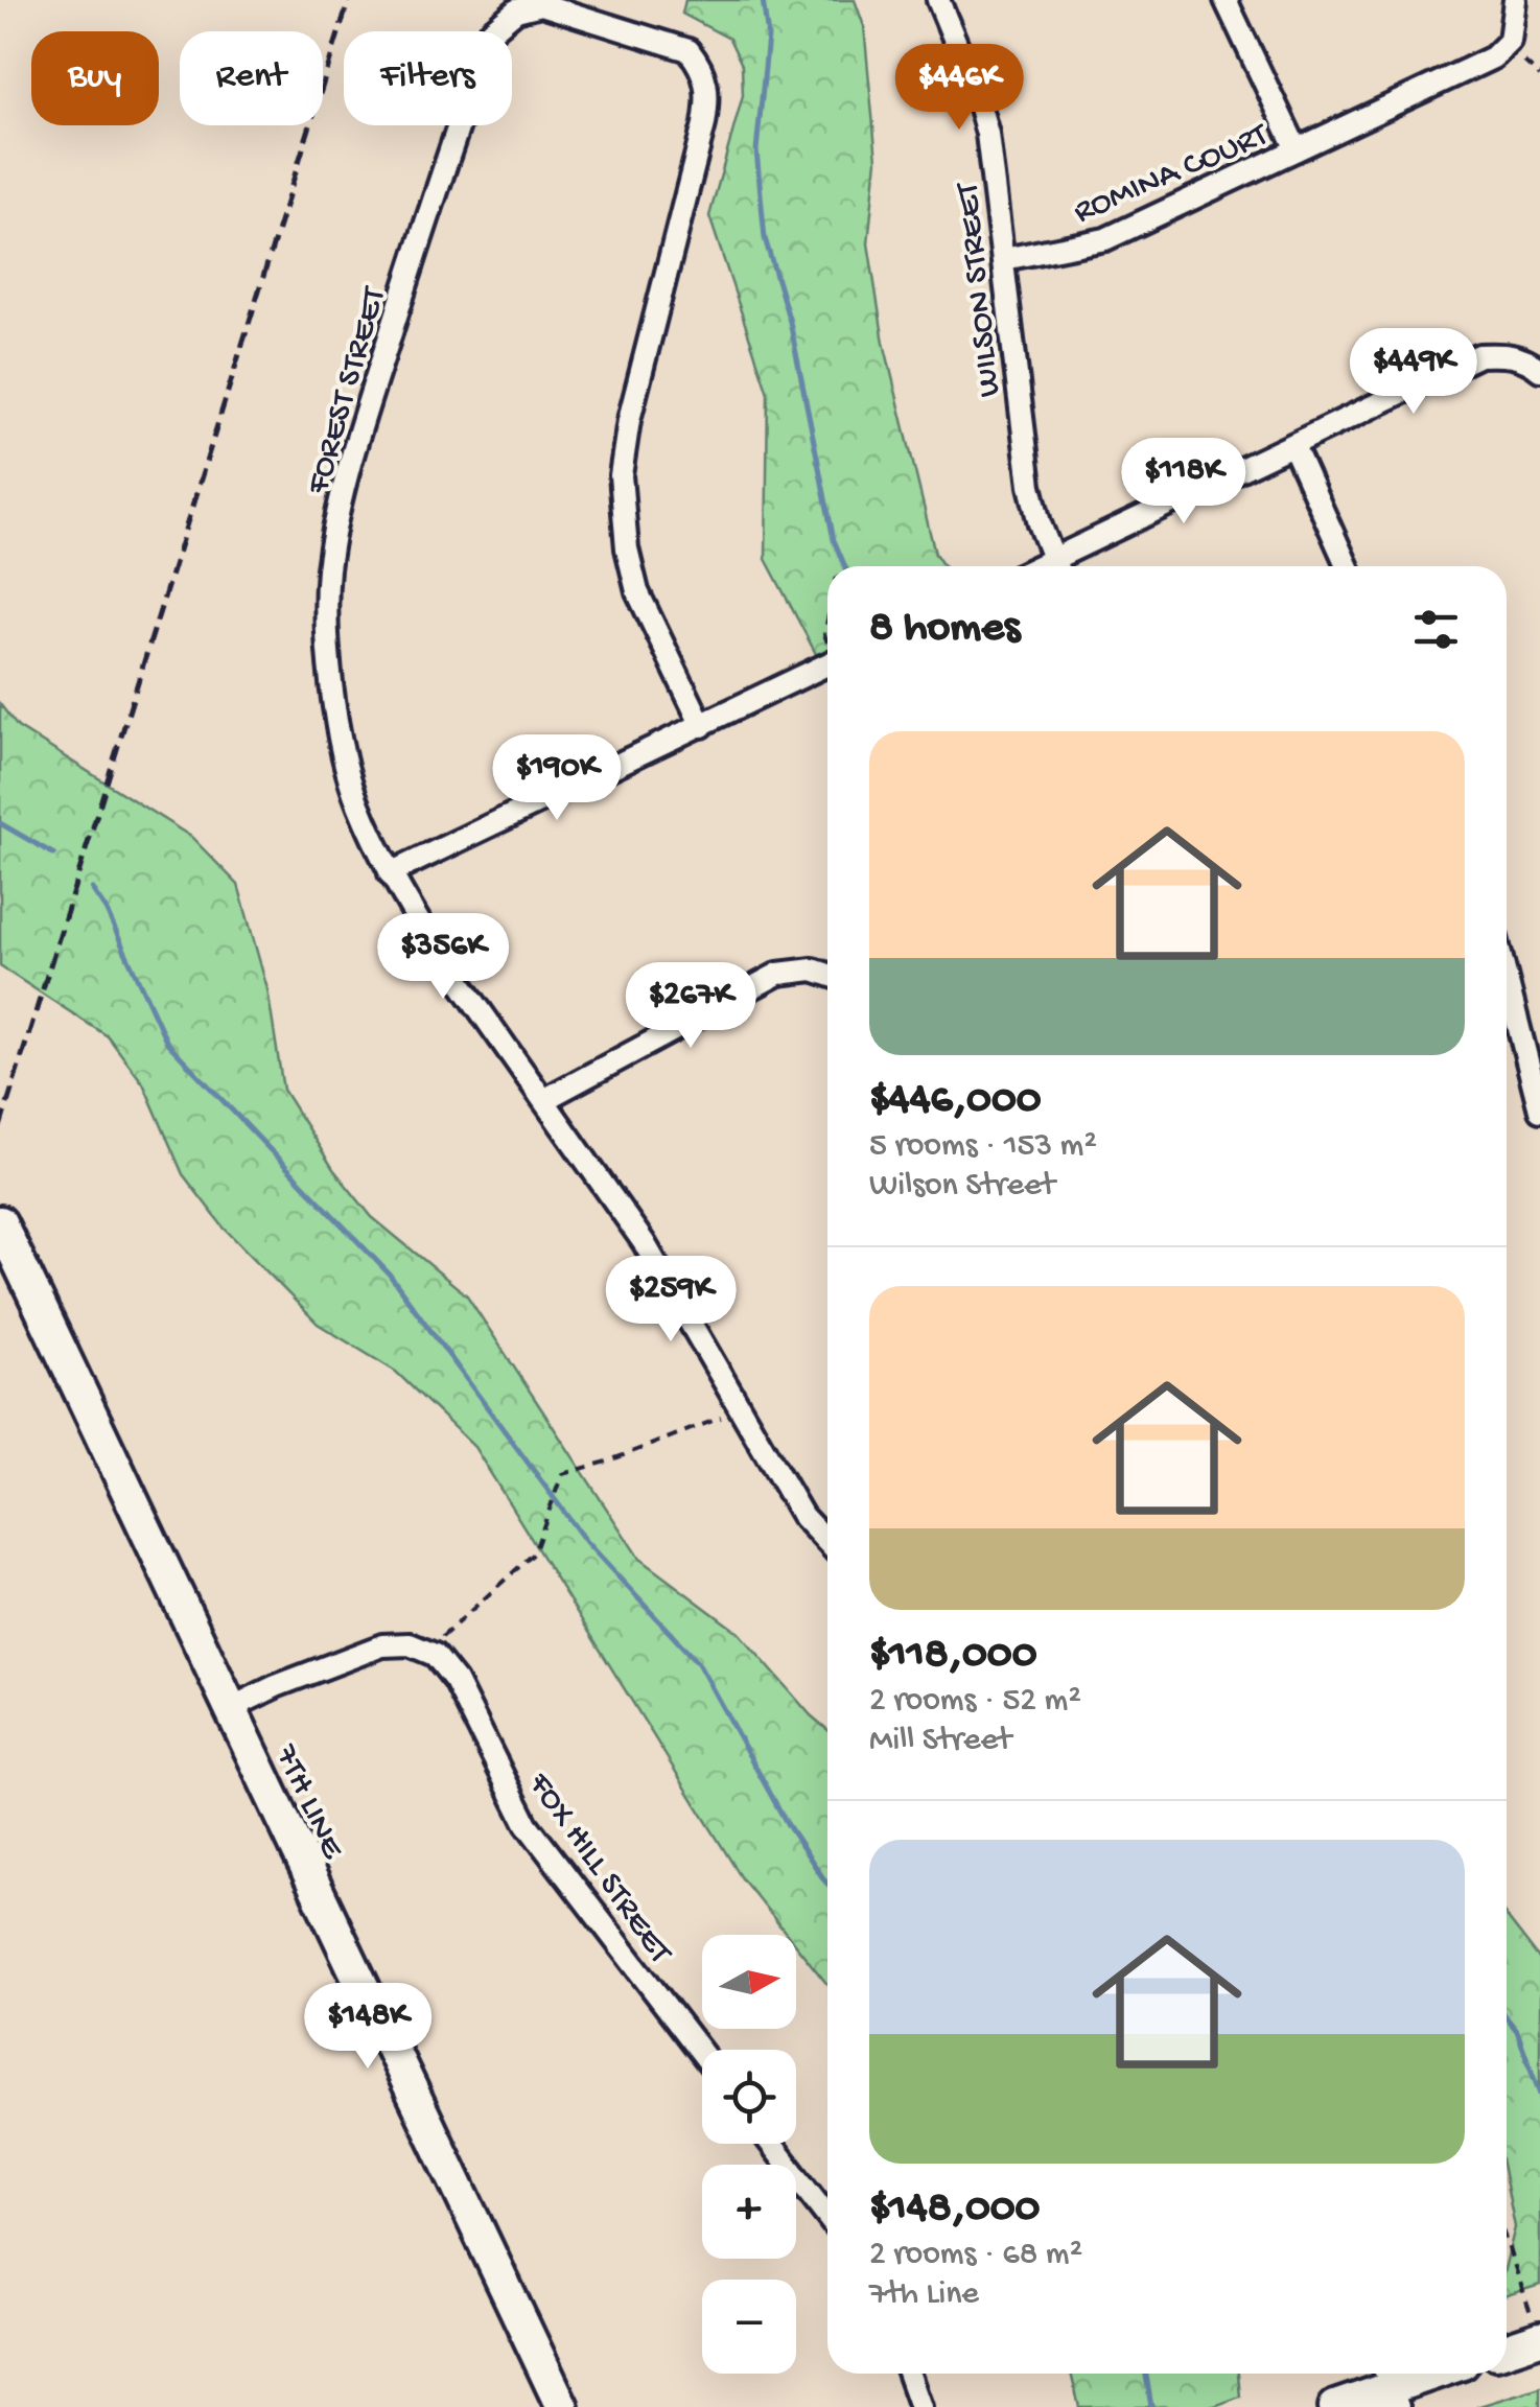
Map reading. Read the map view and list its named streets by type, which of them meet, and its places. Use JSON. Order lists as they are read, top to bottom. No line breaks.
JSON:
{"streets":{"street":["ROMINA COURT","WILSON STREET","FOREST STREET","7TH LINE","FOX HILL STREET"]},"crossings":[["ROMINA COURT","WILSON STREET"],["7TH LINE","FOX HILL STREET"]],"north":"right","page":{"chip":["Buy","Rent","Filters"],"price":["$446K","$449K","$118K","$190K","$356K","$267K","$259K","$148K"],"heading":"8 homes","list":[{"name":"$446,000","note":"5 rooms · 153 m² · Wilson Street"},{"name":"$118,000","note":"2 rooms · 52 m² · Mill Street"},{"name":"$148,000","note":"2 rooms · 68 m² · 7th Line"}],"map_buttons":["+","−"]}}
